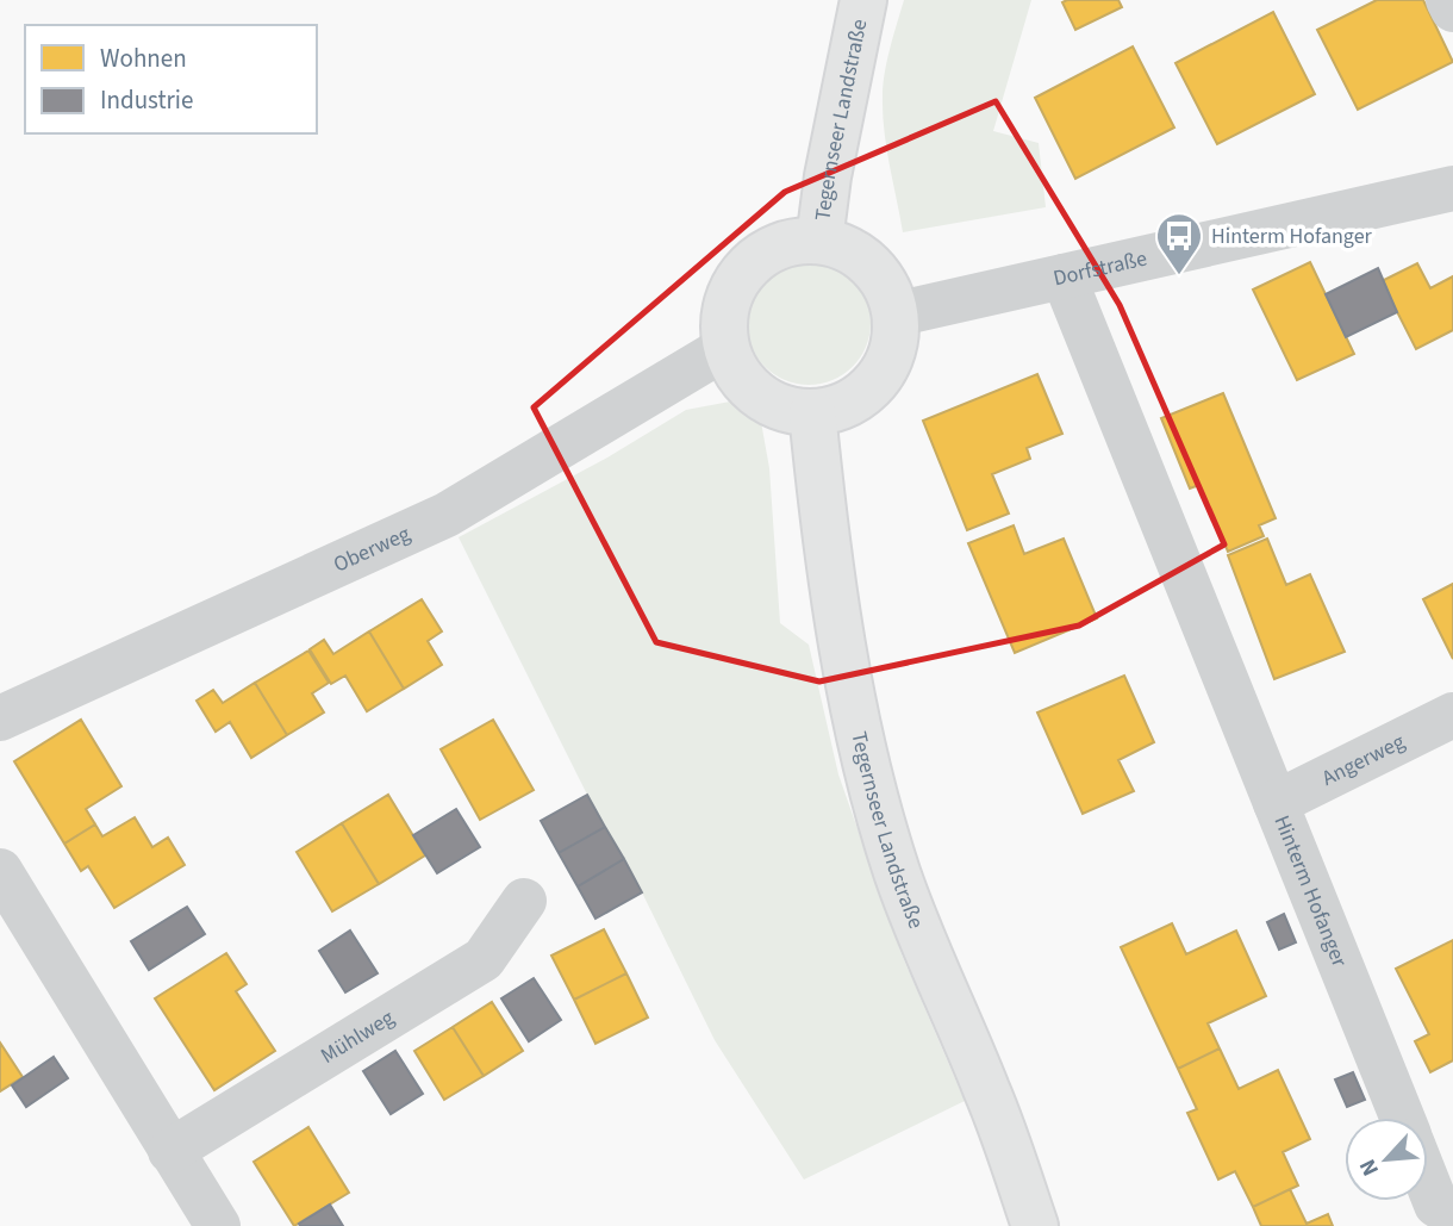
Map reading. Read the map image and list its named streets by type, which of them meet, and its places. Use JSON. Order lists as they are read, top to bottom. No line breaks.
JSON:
{"streets":{"main road":["Tegernseer Landstraße"],"street":["Dorfstraße","Oberweg","Angerweg","Hinterm Hofanger","Mühlweg"]},"crossings":[["Tegernseer Landstraße","Dorfstraße"],["Tegernseer Landstraße","Oberweg"],["Dorfstraße","Oberweg"],["Dorfstraße","Hinterm Hofanger"],["Angerweg","Hinterm Hofanger"]],"places":{"bus stop":["Hinterm Hofanger"]},"legend":["Wohnen","Industrie"],"north":"bottom left"}
